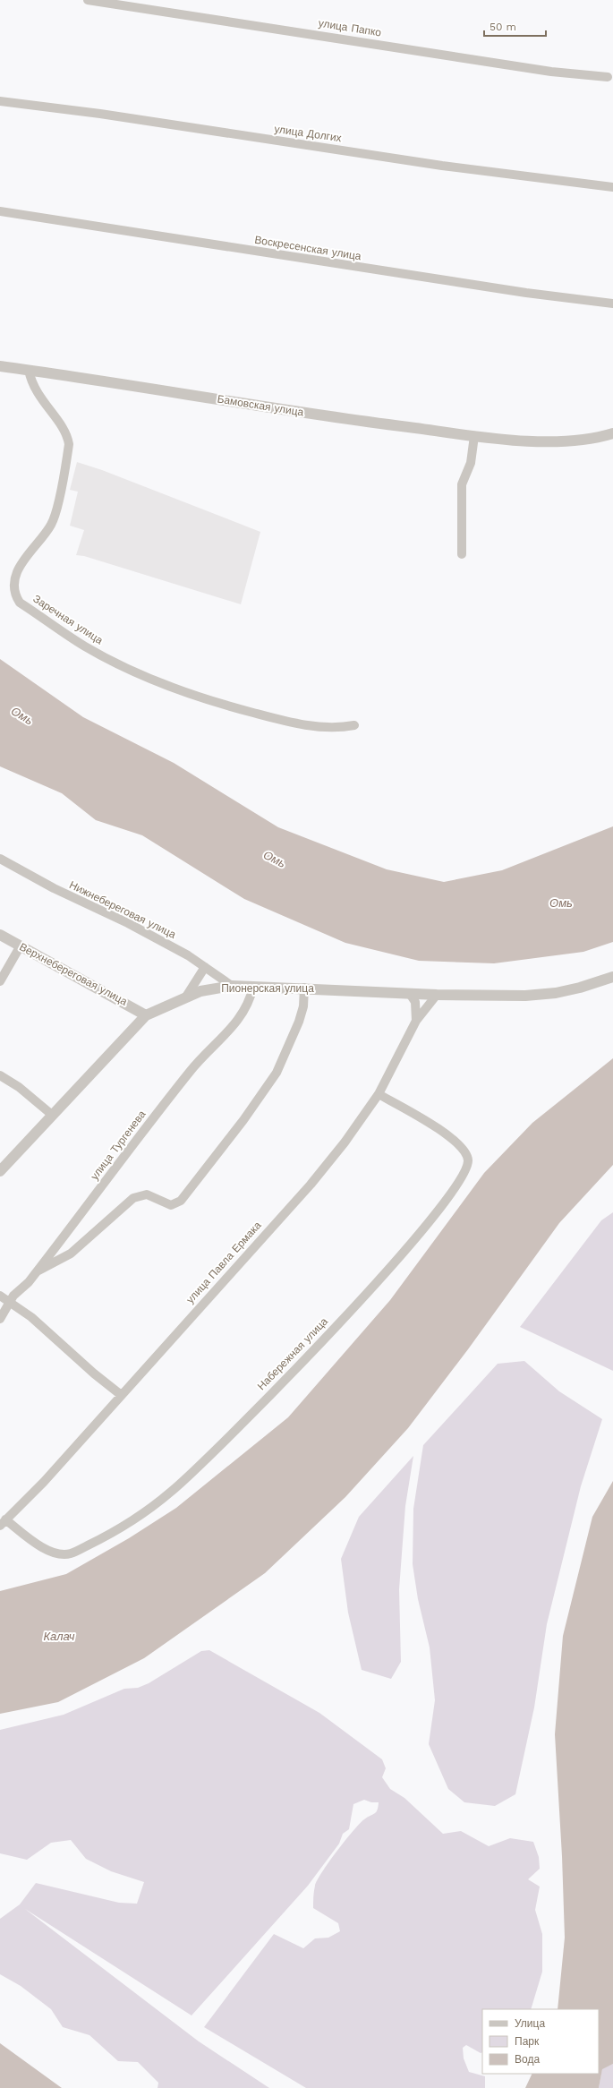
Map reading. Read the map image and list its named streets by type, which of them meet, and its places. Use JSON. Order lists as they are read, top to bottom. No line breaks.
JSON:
{"streets":{"street":["улица Папко","улица Долгих","Воскресенская улица","Бамовская улица","Заречная улица","Нижнебереговая улица","Верхнебереговая улица","Пионерская улица","улица Тургенева","улица Павла Ермака","Набережная улица"]},"crossings":[["Бамовская улица","Заречная улица"],["Нижнебереговая улица","Пионерская улица"],["Верхнебереговая улица","Пионерская улица"],["Пионерская улица","улица Тургенева"],["Пионерская улица","улица Павла Ермака"],["улица Павла Ермака","Набережная улица"]],"water":["Омь","Калач"],"legend":["Улица","Парк","Вода"],"scale_bar":"50 m"}
